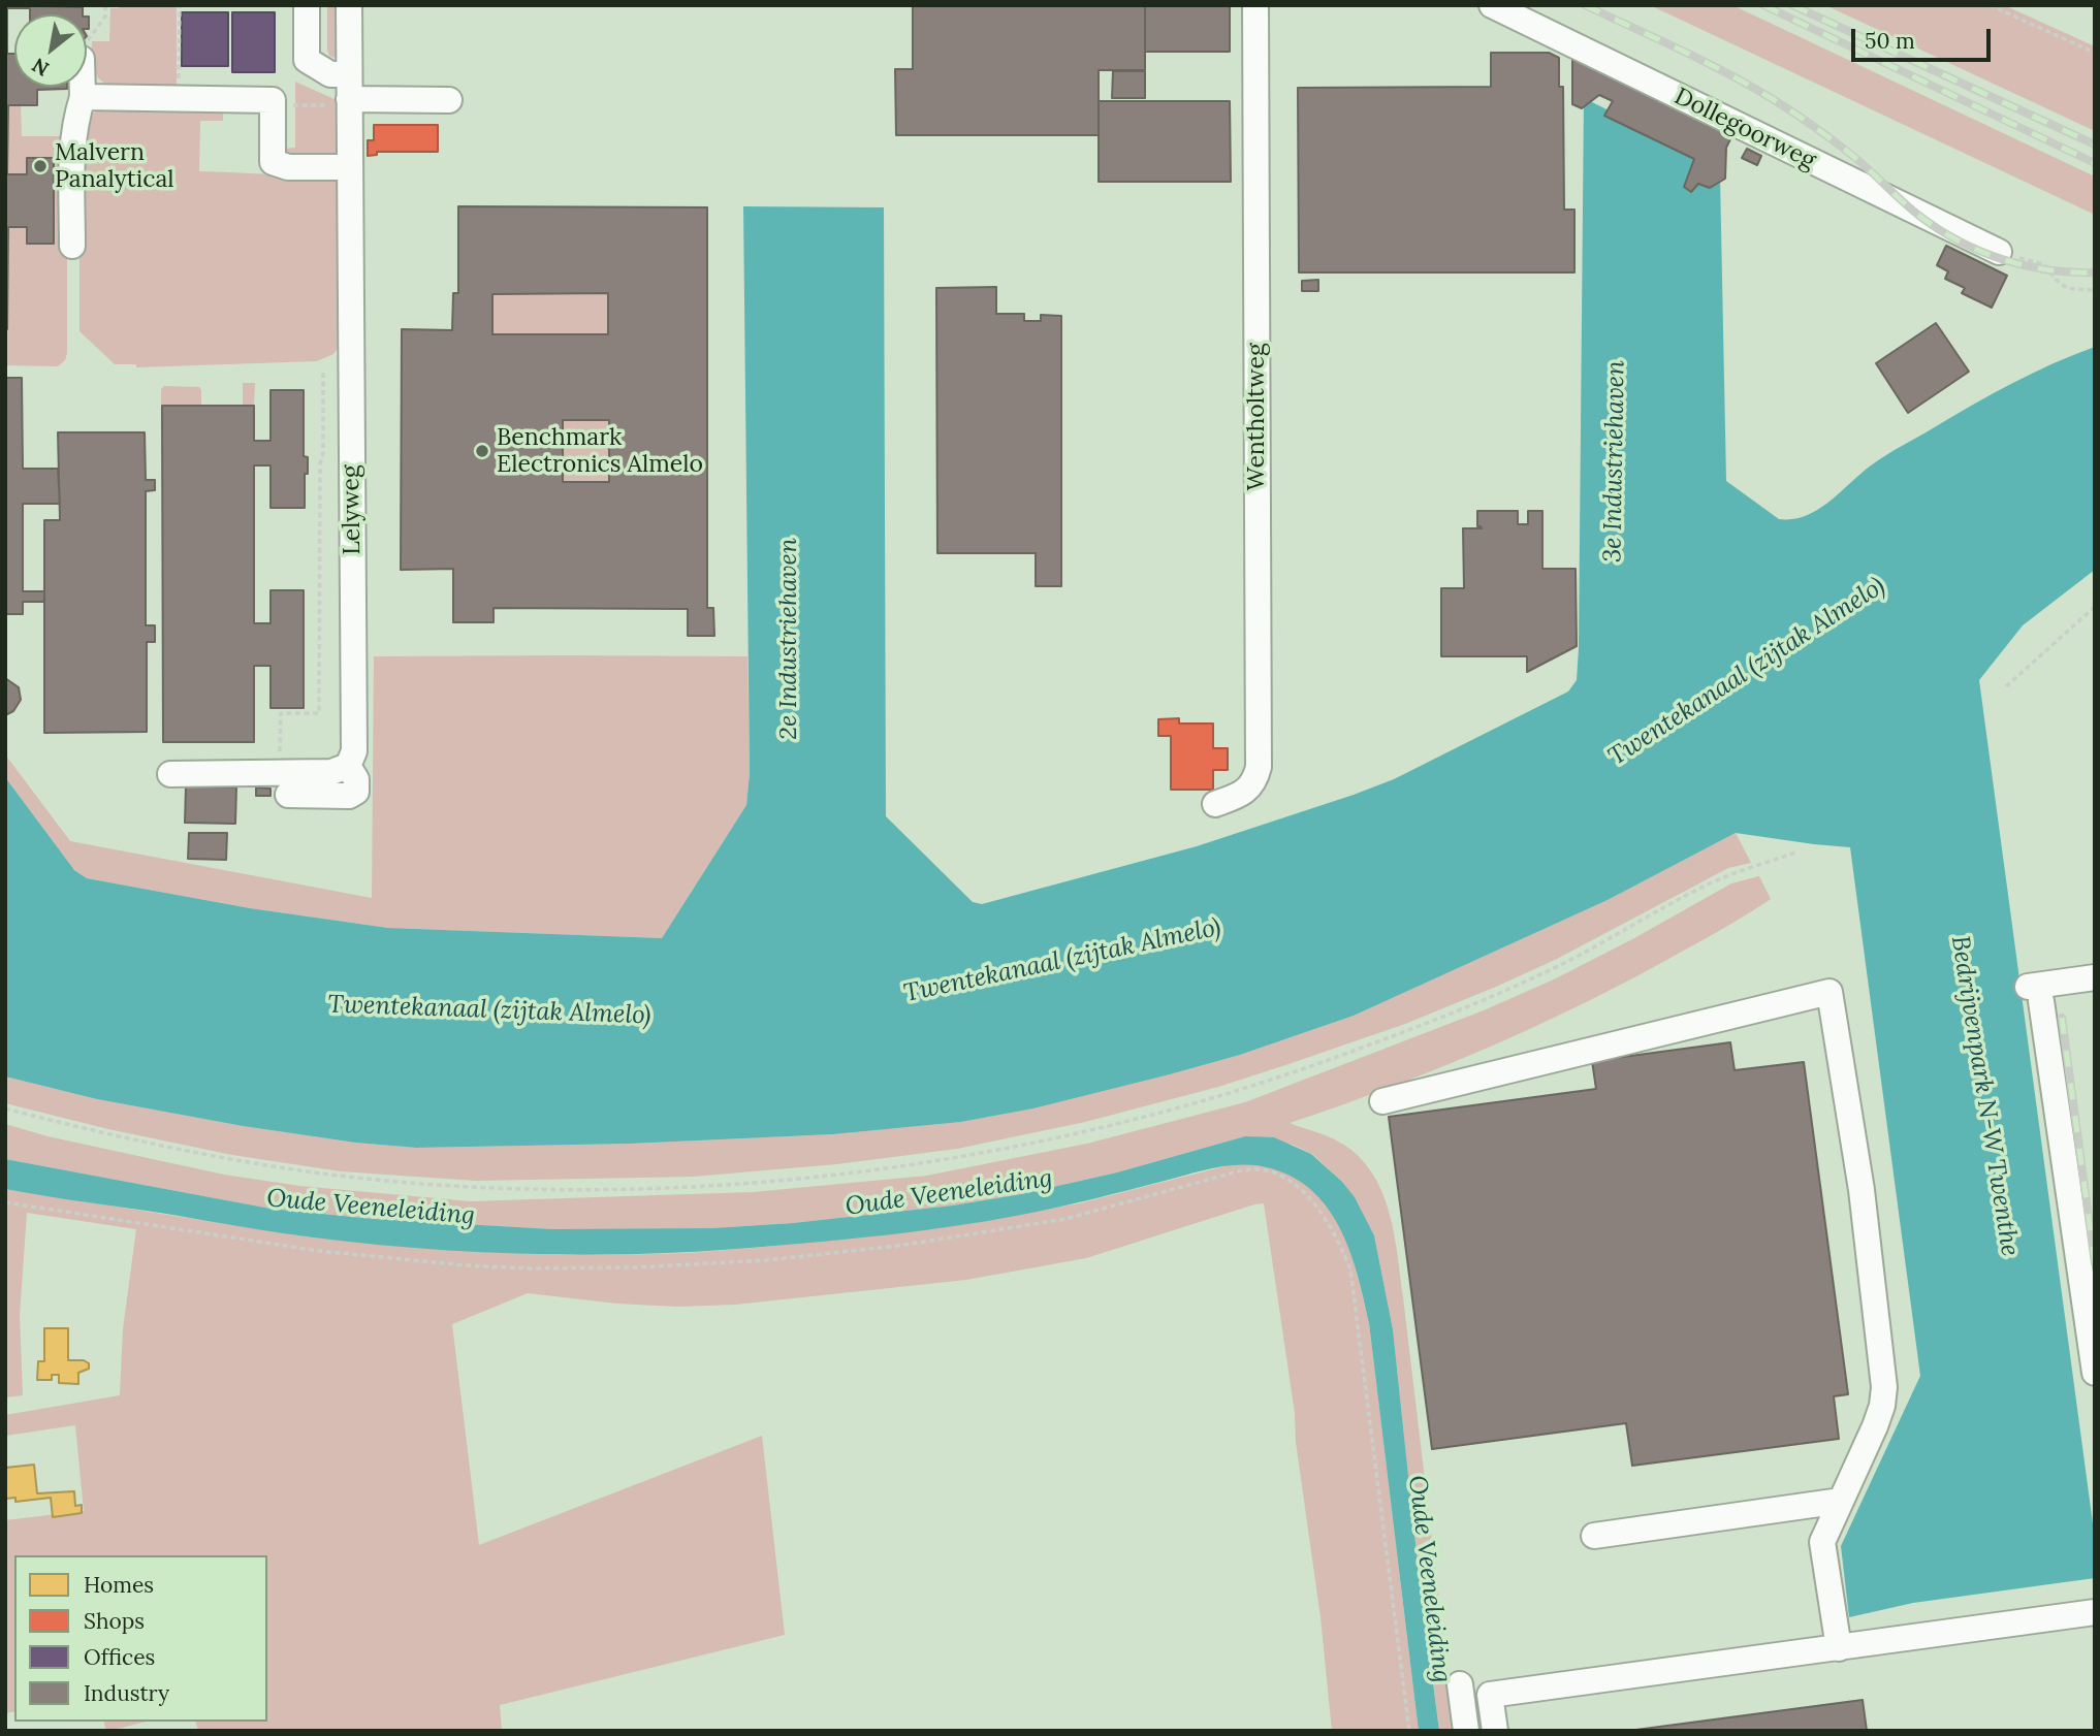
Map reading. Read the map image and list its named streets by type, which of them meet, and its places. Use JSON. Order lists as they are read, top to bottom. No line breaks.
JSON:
{"streets":{"street":["Dollegoorweg","Wentholtweg","Lelyweg"]},"water":["3e Industriehaven","2e Industriehaven","Twentekanaal (zijtak Almelo)","Bedrijvenpark N-W Twenthe","Oude Veeneleiding"],"places":["Malvern Panalytical","Benchmark Electronics Almelo"],"legend":["Homes","Shops","Offices","Industry"],"scale_bar":"50 m","north":"bottom left"}
